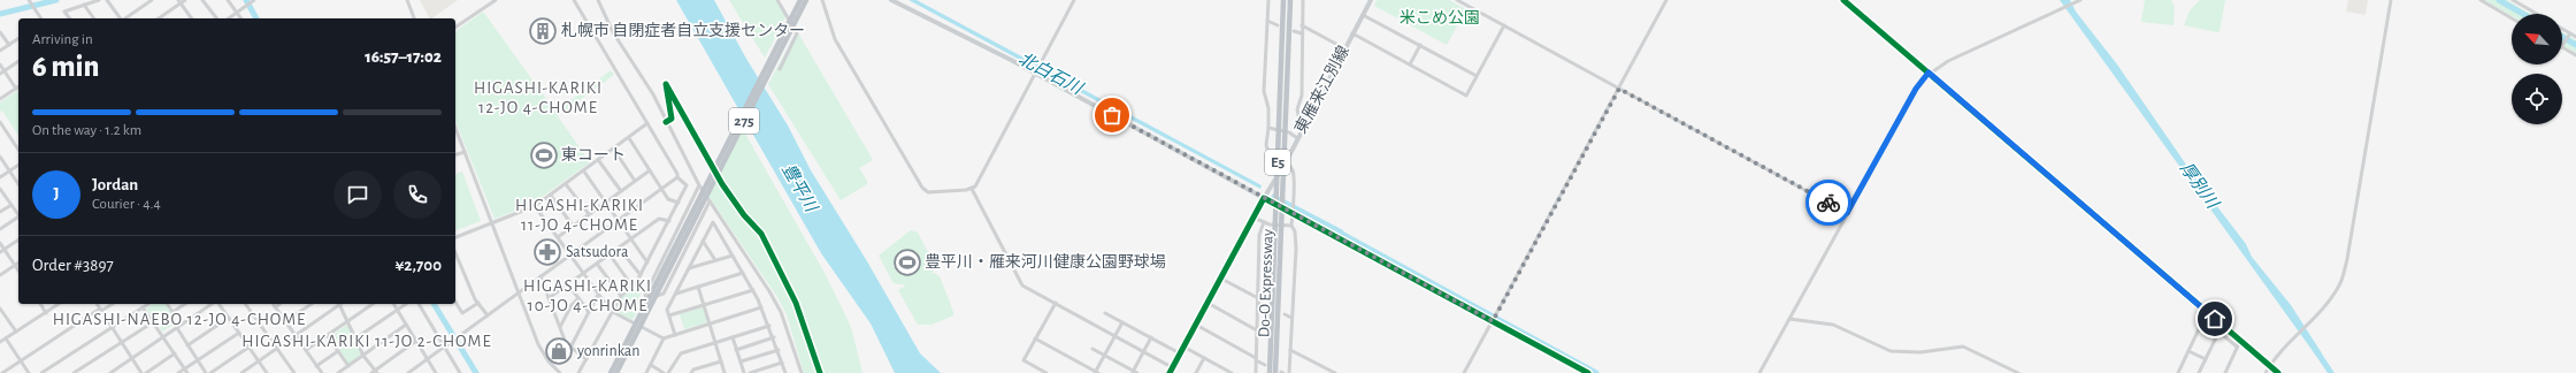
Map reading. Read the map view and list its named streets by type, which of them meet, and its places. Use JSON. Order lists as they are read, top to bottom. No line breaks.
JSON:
{"streets":{"highway":["275","E5","Do-O Expressway"],"main road":["東雁来江別線"]},"districts":["HIGASHI-KARIKI 12-JO 4-CHOME","HIGASHI-KARIKI 11-JO 4-CHOME","HIGASHI-KARIKI 10-JO 4-CHOME","HIGASHI-NAEBO 12-JO 4-CHOME","HIGASHI-KARIKI 11-JO 2-CHOME"],"water":["北白石川","厚別川","豊平川"],"parks":["米こめ公園"],"places":{"building":["札幌市 自閉症者自立支援センター"],"sports":["東コート","豊平川・雁来河川健康公園野球場"],"pharmacy":["Satsudora"],"shop":["yonrinkan"]},"north":"top left","page":{"heading":["6 min","Arriving in","16:57–17:02"],"panel":["Jordan","Courier · 4.4","Order #3897","¥2,700"],"bar":"On the way · 1.2 km","round":"J"}}
